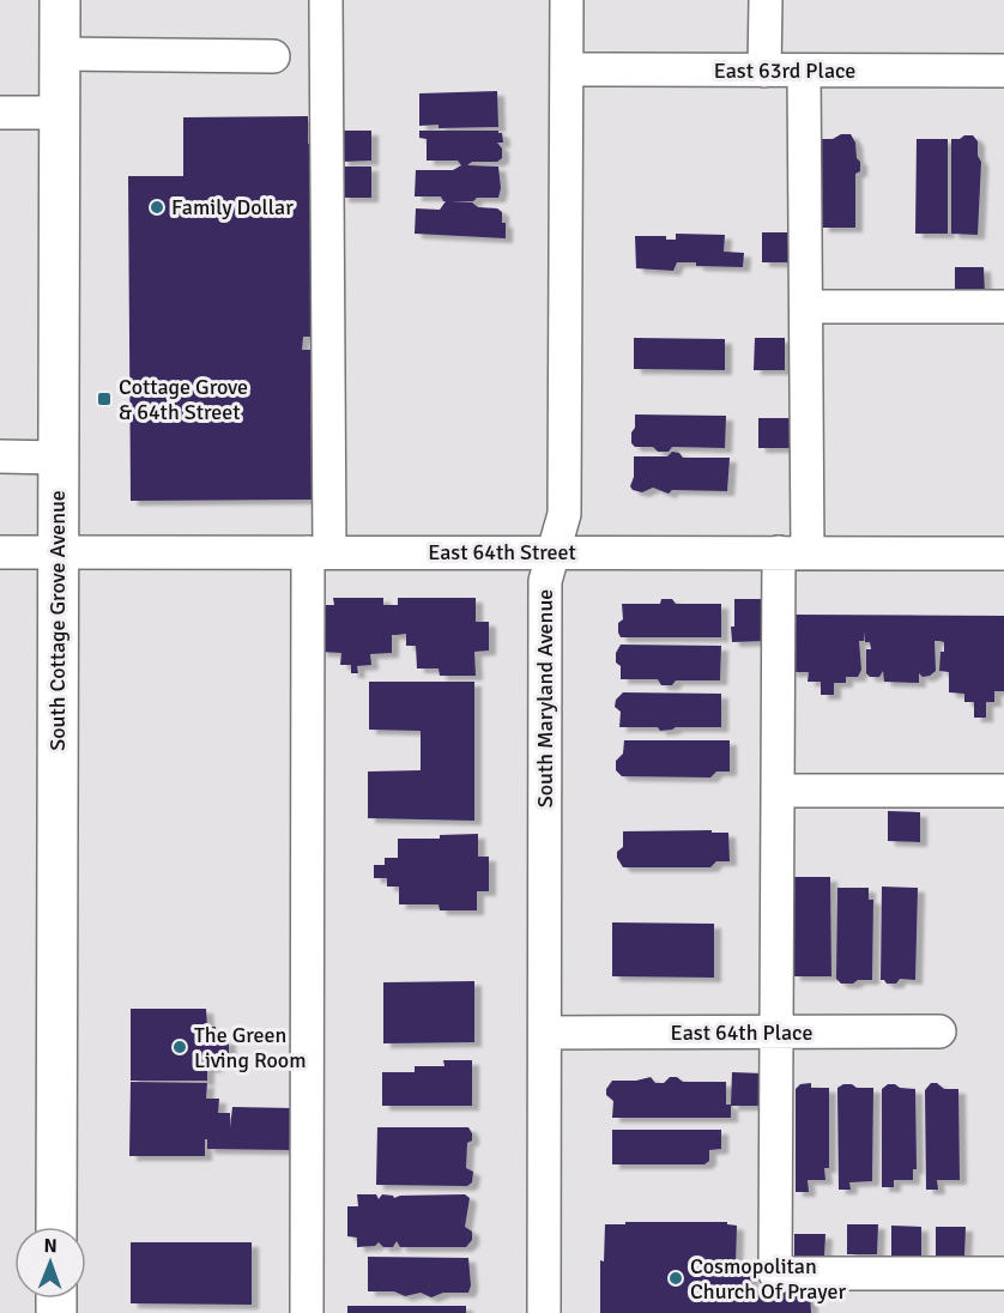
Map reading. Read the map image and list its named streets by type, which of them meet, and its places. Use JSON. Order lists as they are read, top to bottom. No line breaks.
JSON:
{"streets":{"main road":["South Cottage Grove Avenue"],"street":["East 63rd Place","East 64th Street","South Maryland Avenue","East 64th Place"]},"crossings":[["East 63rd Place","South Maryland Avenue"],["East 64th Street","South Cottage Grove Avenue"],["East 64th Street","South Maryland Avenue"],["South Maryland Avenue","East 64th Place"]],"places":{"other":["Family Dollar","The Green Living Room","Cosmopolitan Church Of Prayer"],"transit":["Cottage Grove & 64th Street"]},"north":"top"}
